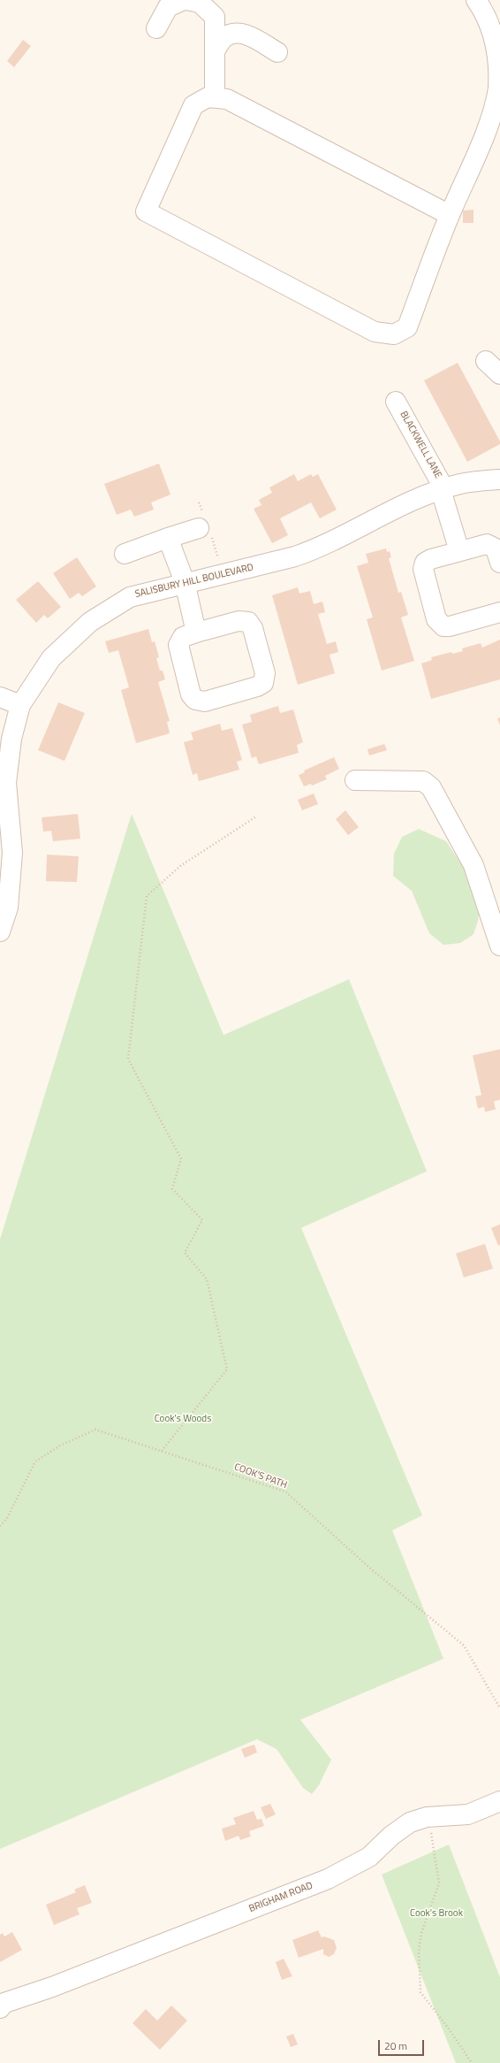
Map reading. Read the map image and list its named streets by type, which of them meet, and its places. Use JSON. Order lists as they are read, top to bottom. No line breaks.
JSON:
{"streets":{"street":["BLACKWELL LANE","SALISBURY HILL BOULEVARD","BRIGHAM ROAD"],"path":["COOK'S PATH"]},"crossings":[["BLACKWELL LANE","SALISBURY HILL BOULEVARD"]],"parks":["Cook's Woods","Cook's Brook"],"scale_bar":"20 m"}
